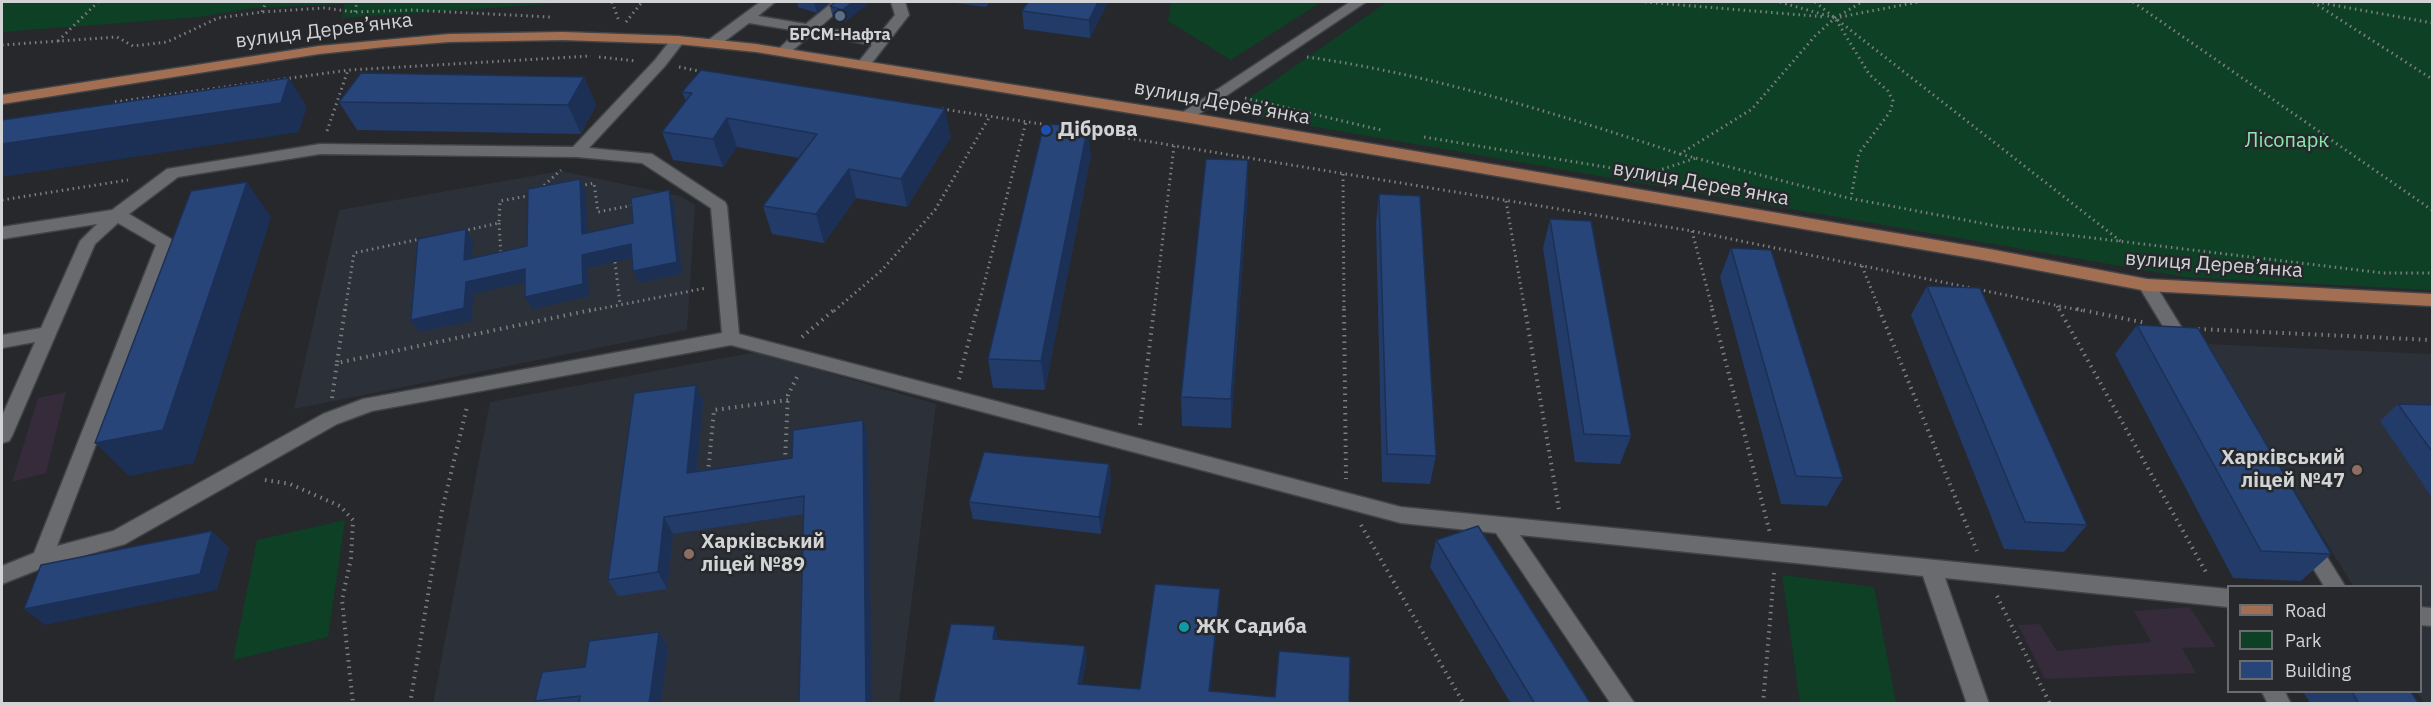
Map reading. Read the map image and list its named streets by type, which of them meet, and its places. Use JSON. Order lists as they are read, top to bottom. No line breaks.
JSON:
{"streets":{"main road":["вулиця Дерев’янка"]},"parks":["Лісопарк"],"places":["БРСМ-Нафта","Діброва","Харківський ліцей №47","Харківський ліцей №89","ЖК Садиба"],"legend":["Road","Park","Building"]}
